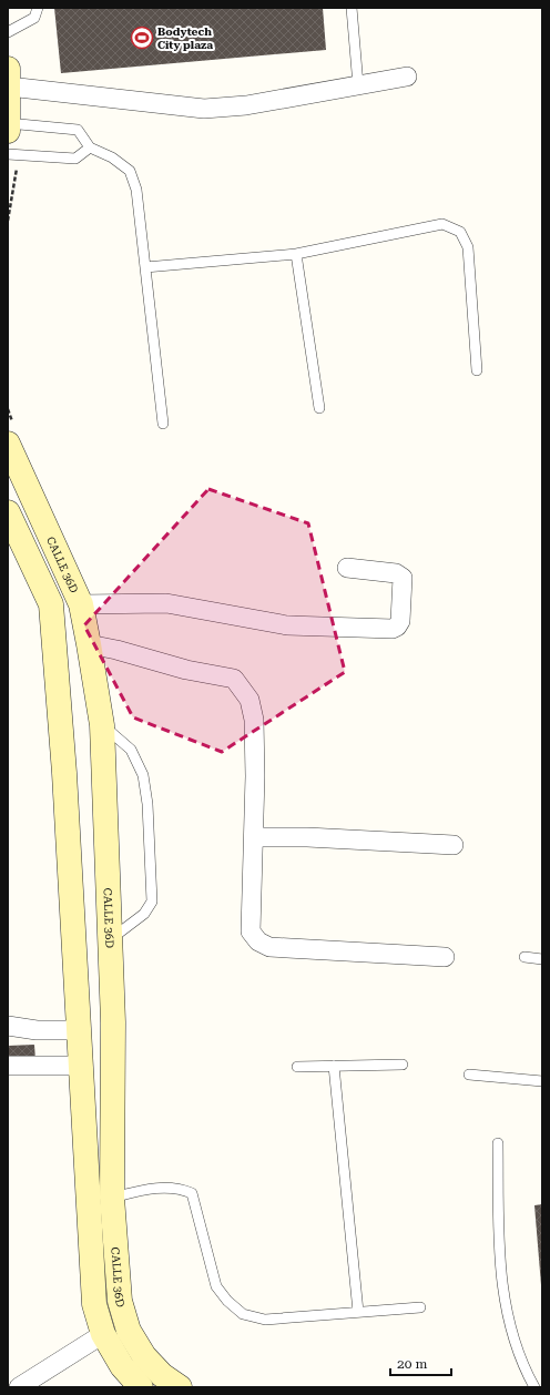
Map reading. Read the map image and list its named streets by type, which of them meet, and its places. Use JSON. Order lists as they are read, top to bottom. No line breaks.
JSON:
{"streets":{"main road":["CALLE 36D"]},"places":{"sports":["Bodytech City plaza"]},"scale_bar":"20 m"}
